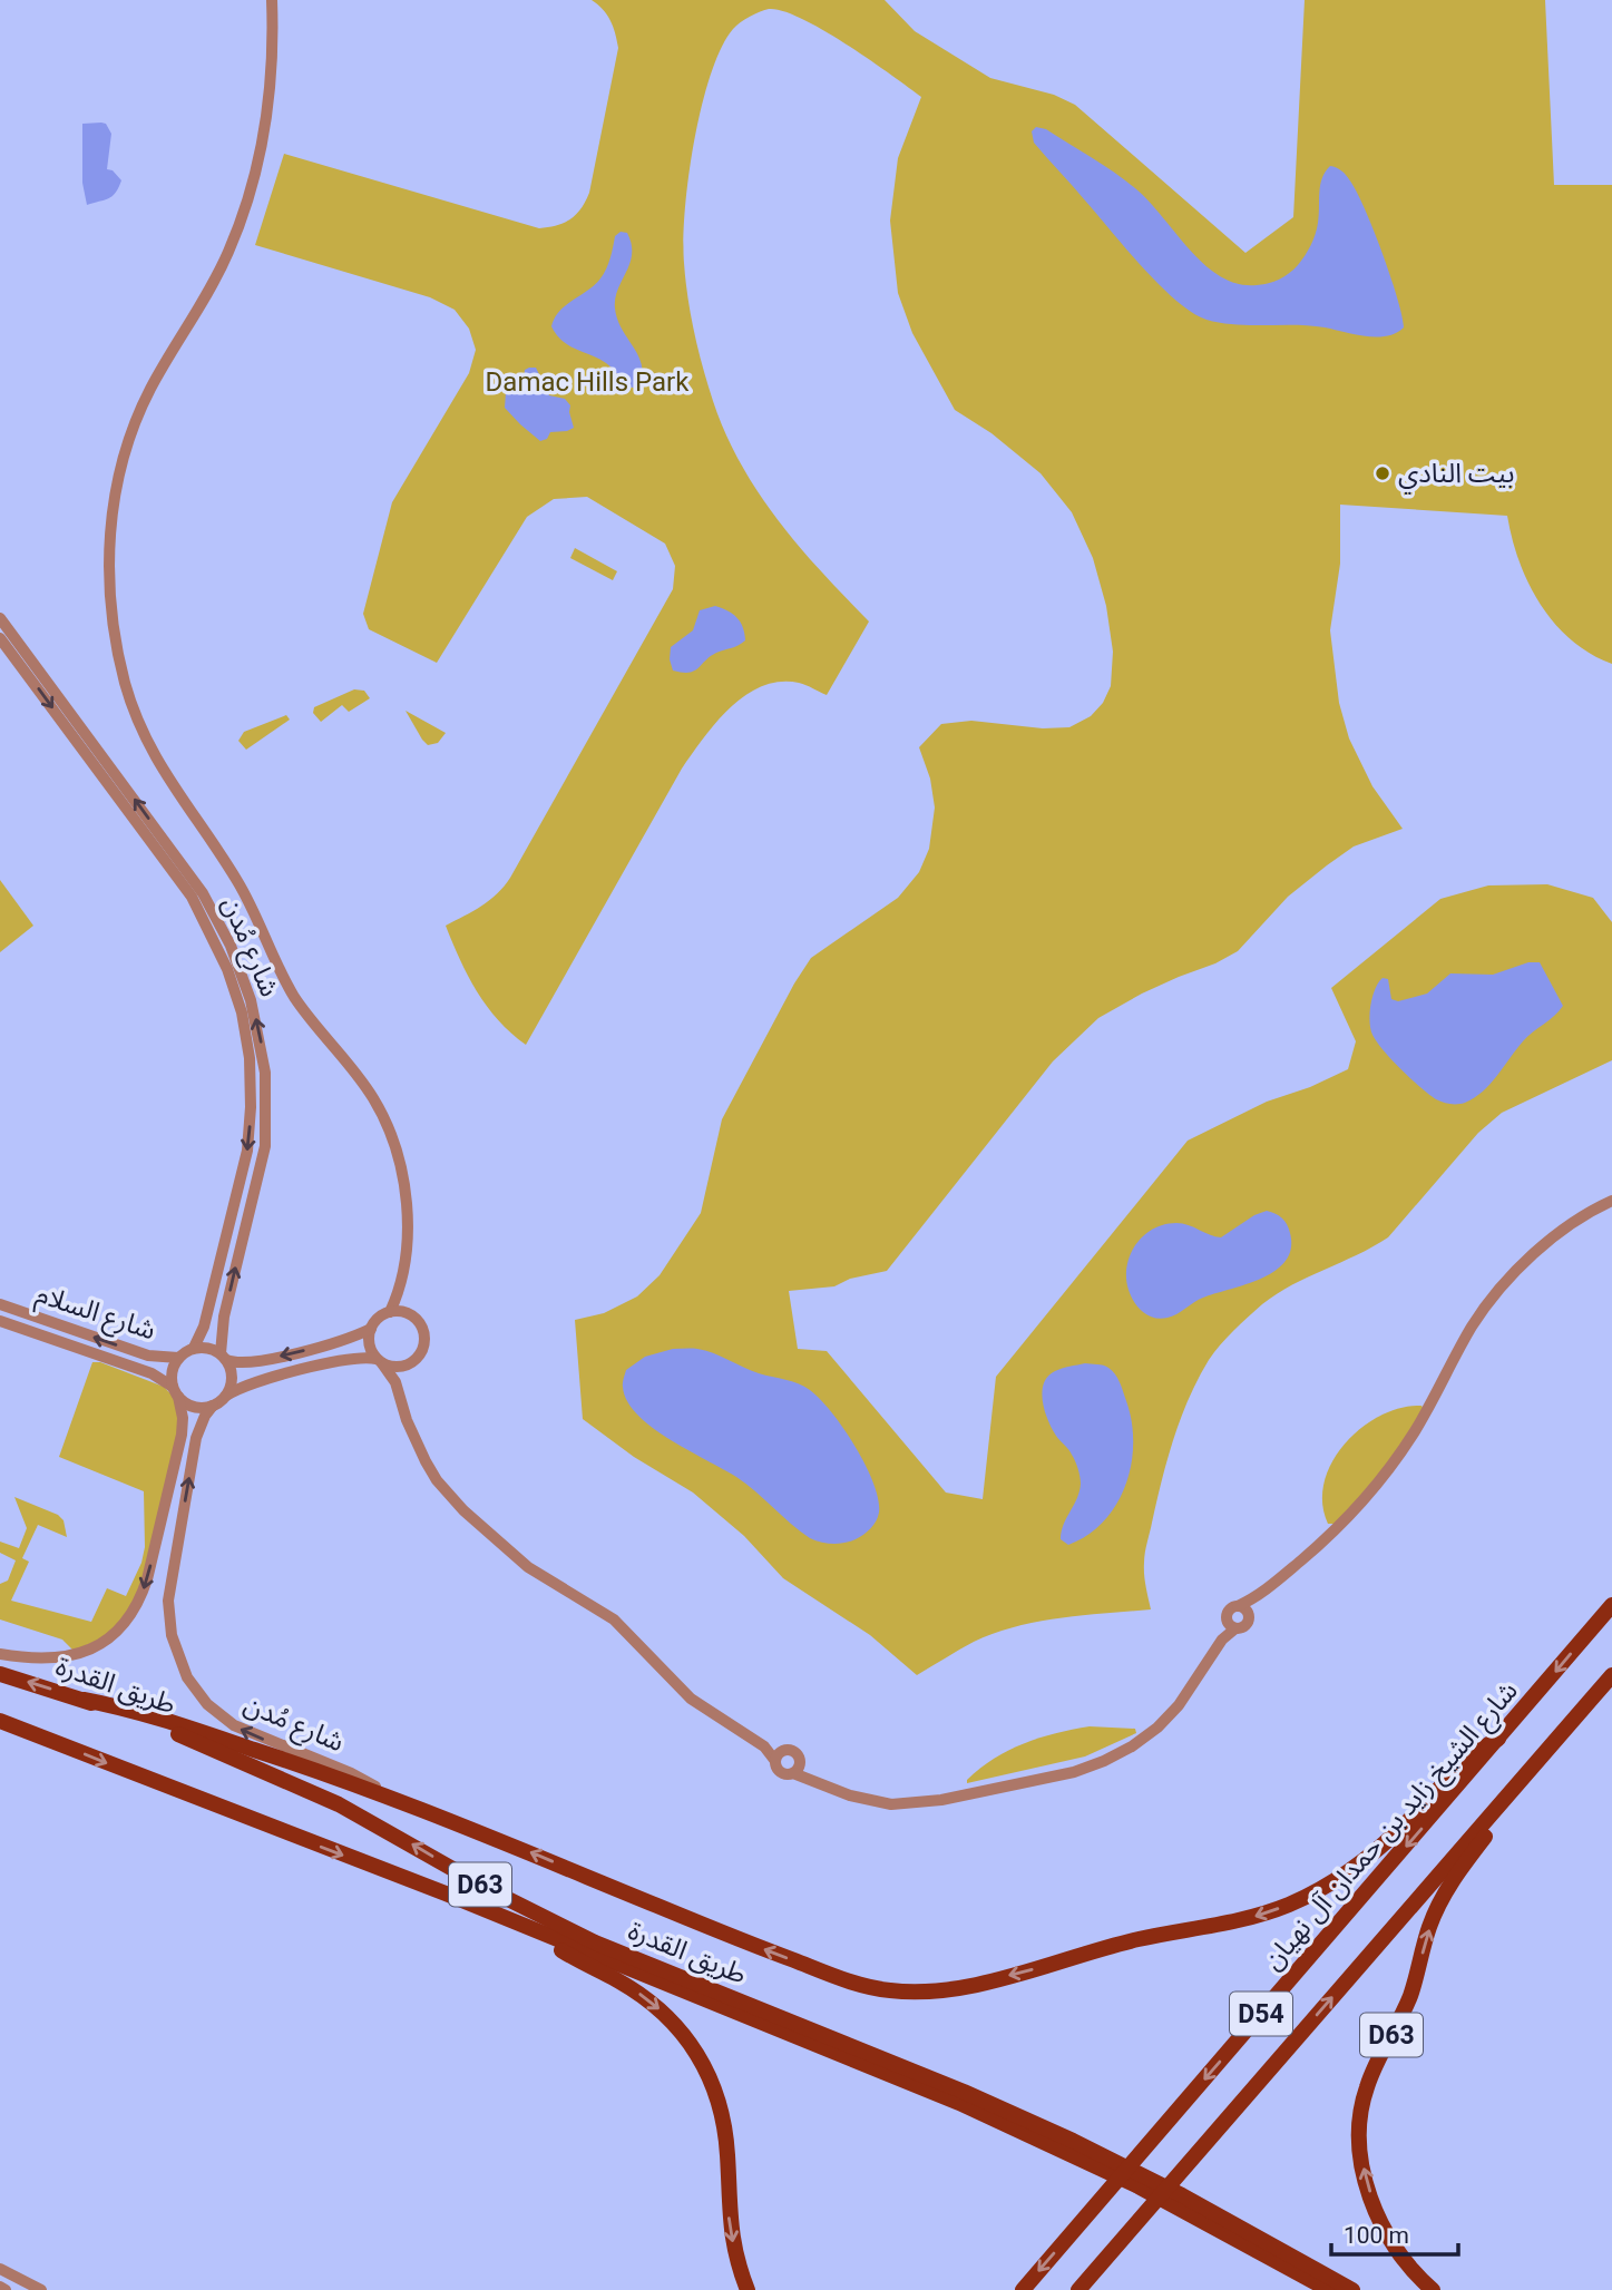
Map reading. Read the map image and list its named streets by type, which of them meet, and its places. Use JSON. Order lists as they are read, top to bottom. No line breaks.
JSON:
{"streets":{"main road":["طريق القدرة","شارع الشيخ زايد بن حمدان آل نهيان","D63","D54"],"street":["شارع مُدن","شارع السلام"]},"crossings":[["شارع مُدن","شارع السلام"],["D63","D54"]],"parks":["Damac Hills Park"],"places":["بيت النادي"],"scale_bar":"100 m"}
